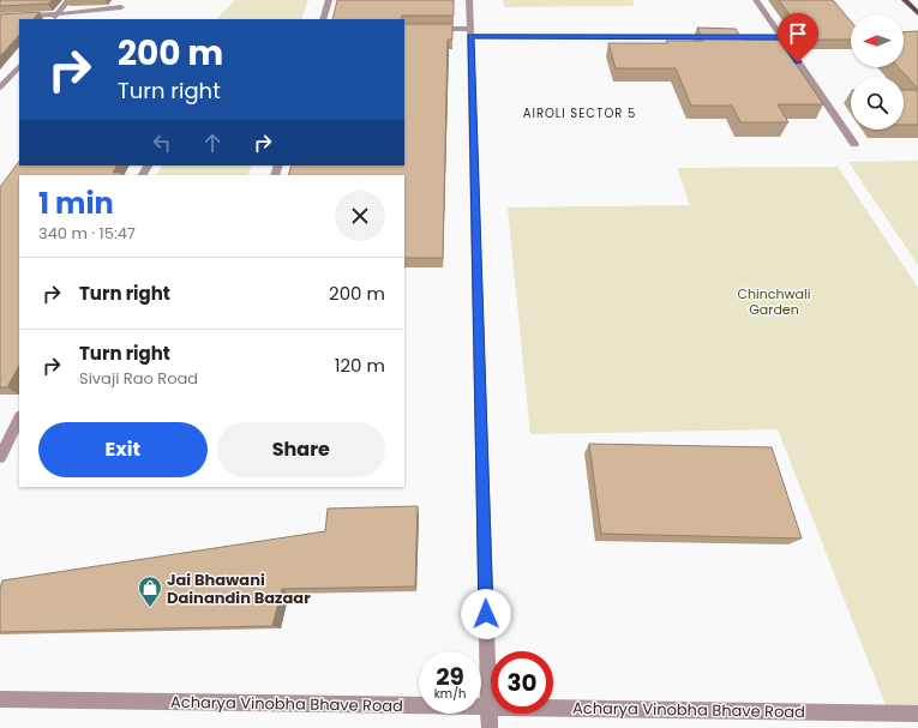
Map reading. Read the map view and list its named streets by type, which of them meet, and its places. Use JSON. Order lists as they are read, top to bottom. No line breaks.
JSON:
{"streets":{"street":["Acharya Vinobha Bhave Road"]},"districts":["AIROLI SECTOR 5"],"parks":["Chinchwali Garden"],"places":{"shop":["Jai Bhawani Dainandin Bazaar"]},"north":"left","page":{"turn":["200 m","Turn right"],"heading":["1 min","340 m · 15:47"],"list":[{"name":"Turn right","value":"200 m"},{"name":"Turn right","note":"Sivaji Rao Road","value":"120 m"}],"buttons":["Exit","Share"],"speed":"29 km/h","limit":"30"}}
